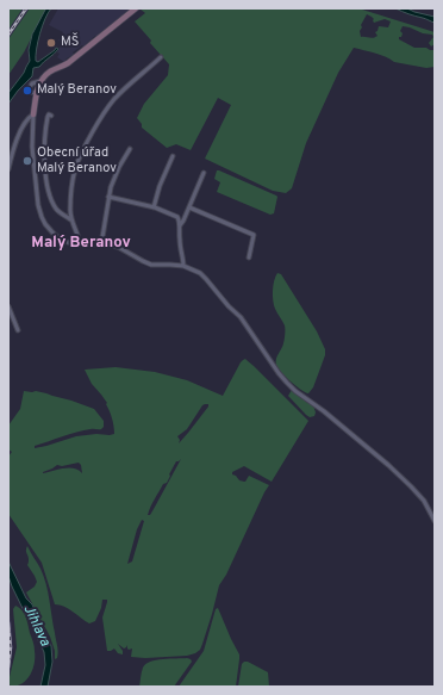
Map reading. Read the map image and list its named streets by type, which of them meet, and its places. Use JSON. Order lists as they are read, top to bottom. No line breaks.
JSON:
{"districts":["Malý Beranov"],"water":["Jihlava"],"places":["MŠ","Malý Beranov","Obecní úřad Malý Beranov"]}
